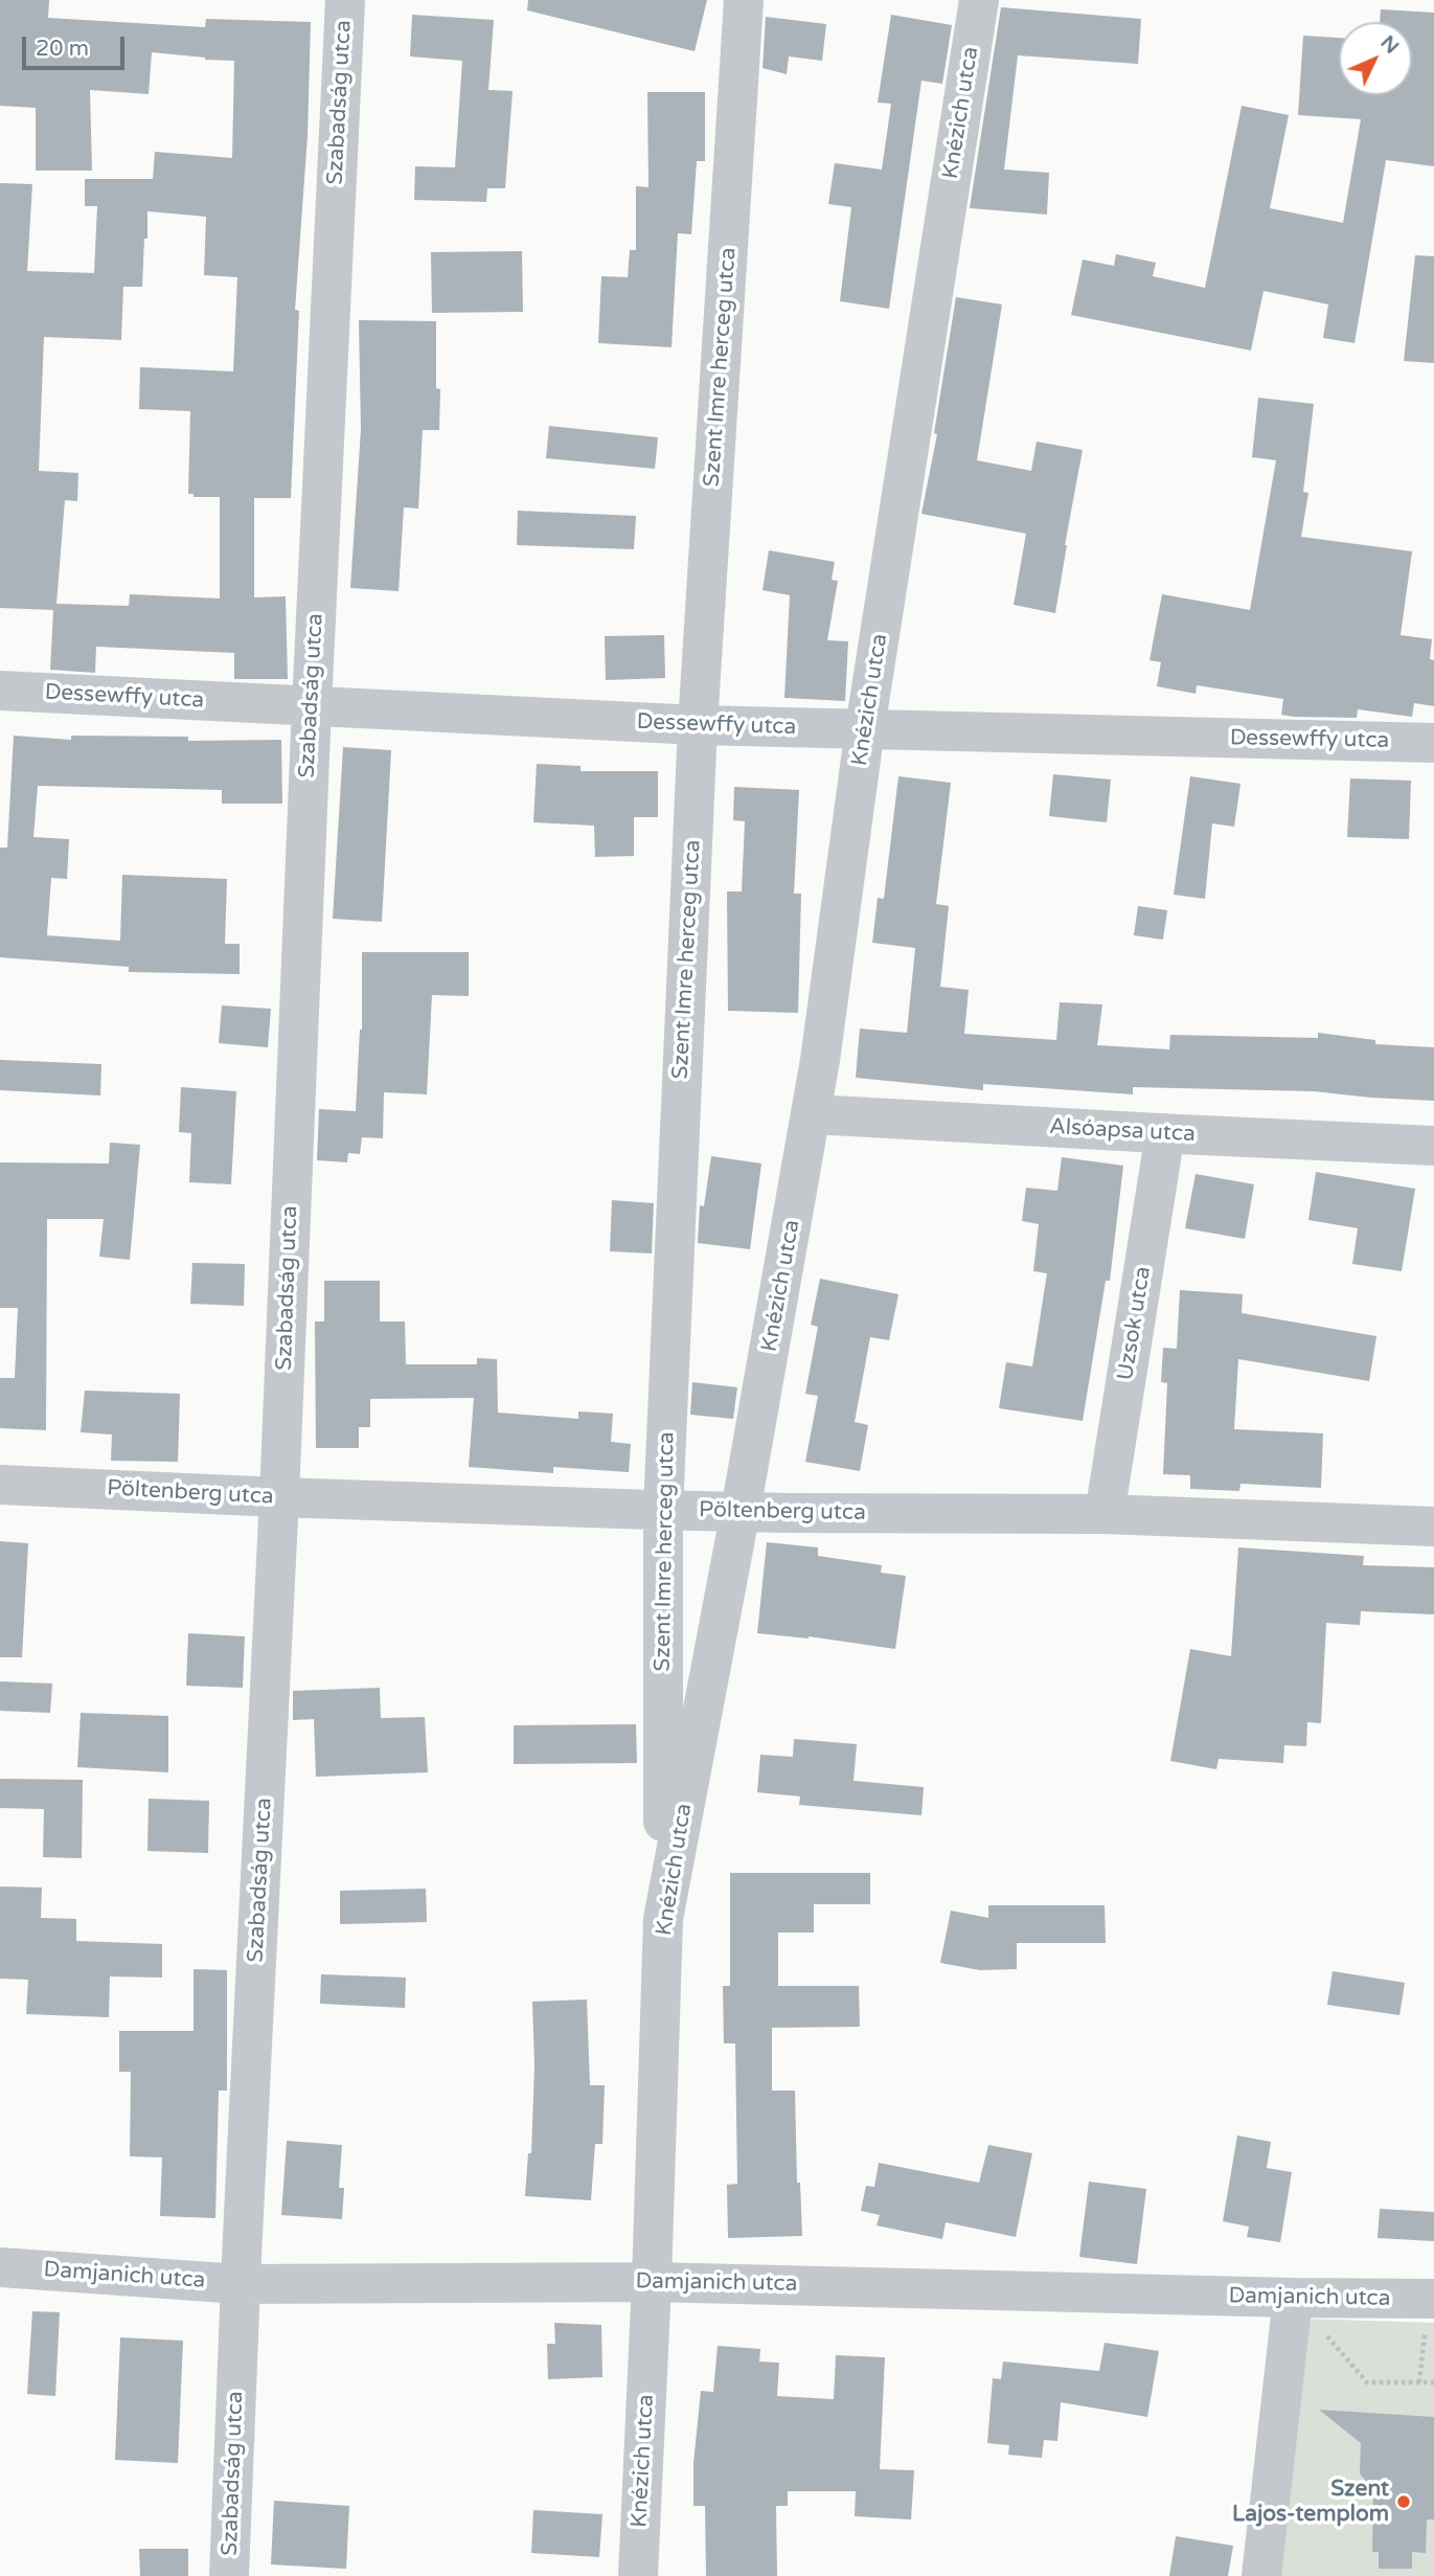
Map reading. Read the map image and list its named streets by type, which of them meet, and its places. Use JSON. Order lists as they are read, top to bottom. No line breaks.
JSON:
{"streets":{"street":["Szabadság utca","Knézich utca","Szent Imre herceg utca","Dessewffy utca","Alsóapsa utca","Uzsok utca","Pöltenberg utca","Damjanich utca"]},"crossings":[["Szabadság utca","Dessewffy utca"],["Szabadság utca","Pöltenberg utca"],["Szabadság utca","Damjanich utca"],["Knézich utca","Szent Imre herceg utca"],["Knézich utca","Dessewffy utca"],["Knézich utca","Alsóapsa utca"],["Knézich utca","Pöltenberg utca"],["Knézich utca","Damjanich utca"],["Szent Imre herceg utca","Dessewffy utca"],["Szent Imre herceg utca","Pöltenberg utca"],["Alsóapsa utca","Uzsok utca"],["Uzsok utca","Pöltenberg utca"]],"places":["Szent Lajos-templom"],"scale_bar":"20 m","north":"top right"}
